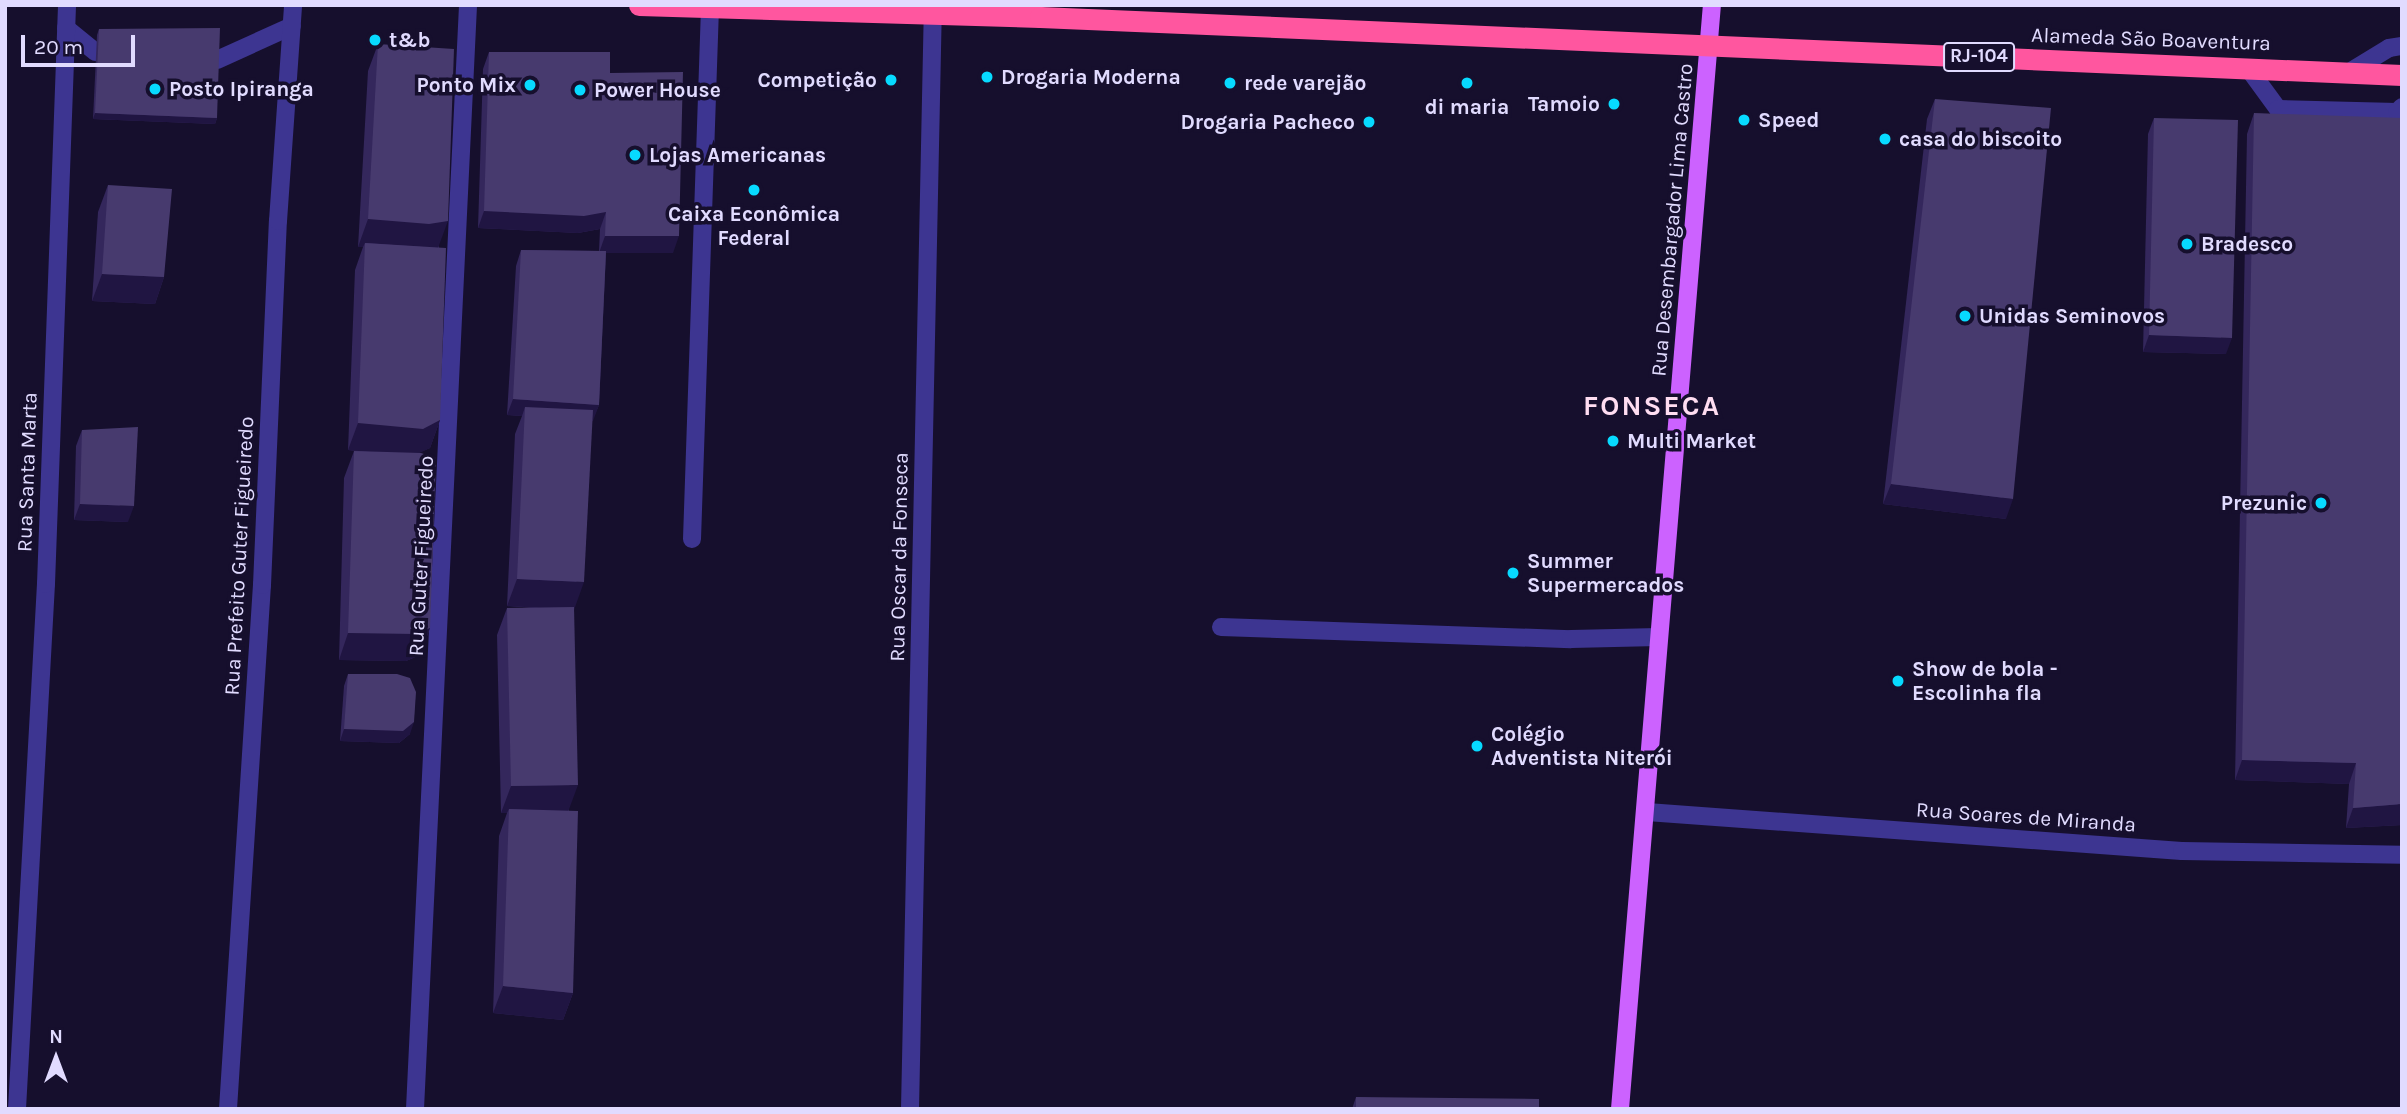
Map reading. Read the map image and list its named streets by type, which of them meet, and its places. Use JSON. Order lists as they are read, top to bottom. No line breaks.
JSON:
{"streets":{"highway":["Alameda São Boaventura","RJ-104"],"main road":["Rua Desembargador Lima Castro"],"street":["Rua Santa Marta","Rua Prefeito Guter Figueiredo","Rua Guter Figueiredo","Rua Oscar da Fonseca","Rua Soares de Miranda"]},"crossings":[["Alameda São Boaventura","Rua Desembargador Lima Castro"],["Alameda São Boaventura","Rua Oscar da Fonseca"],["Rua Desembargador Lima Castro","Rua Soares de Miranda"]],"districts":["FONSECA"],"places":["t&b","Drogaria Moderna","Competição","rede varejão","di maria","Ponto Mix","Posto Ipiranga","Power House","Tamoio","Speed","Drogaria Pacheco","casa do biscoito","Lojas Americanas","Caixa Econômica Federal","Bradesco","Unidas Seminovos","Multi Market","Prezunic","Summer Supermercados","Show de bola - Escolinha fla","Colégio Adventista Niterói"],"scale_bar":"20 m","north":"top"}
